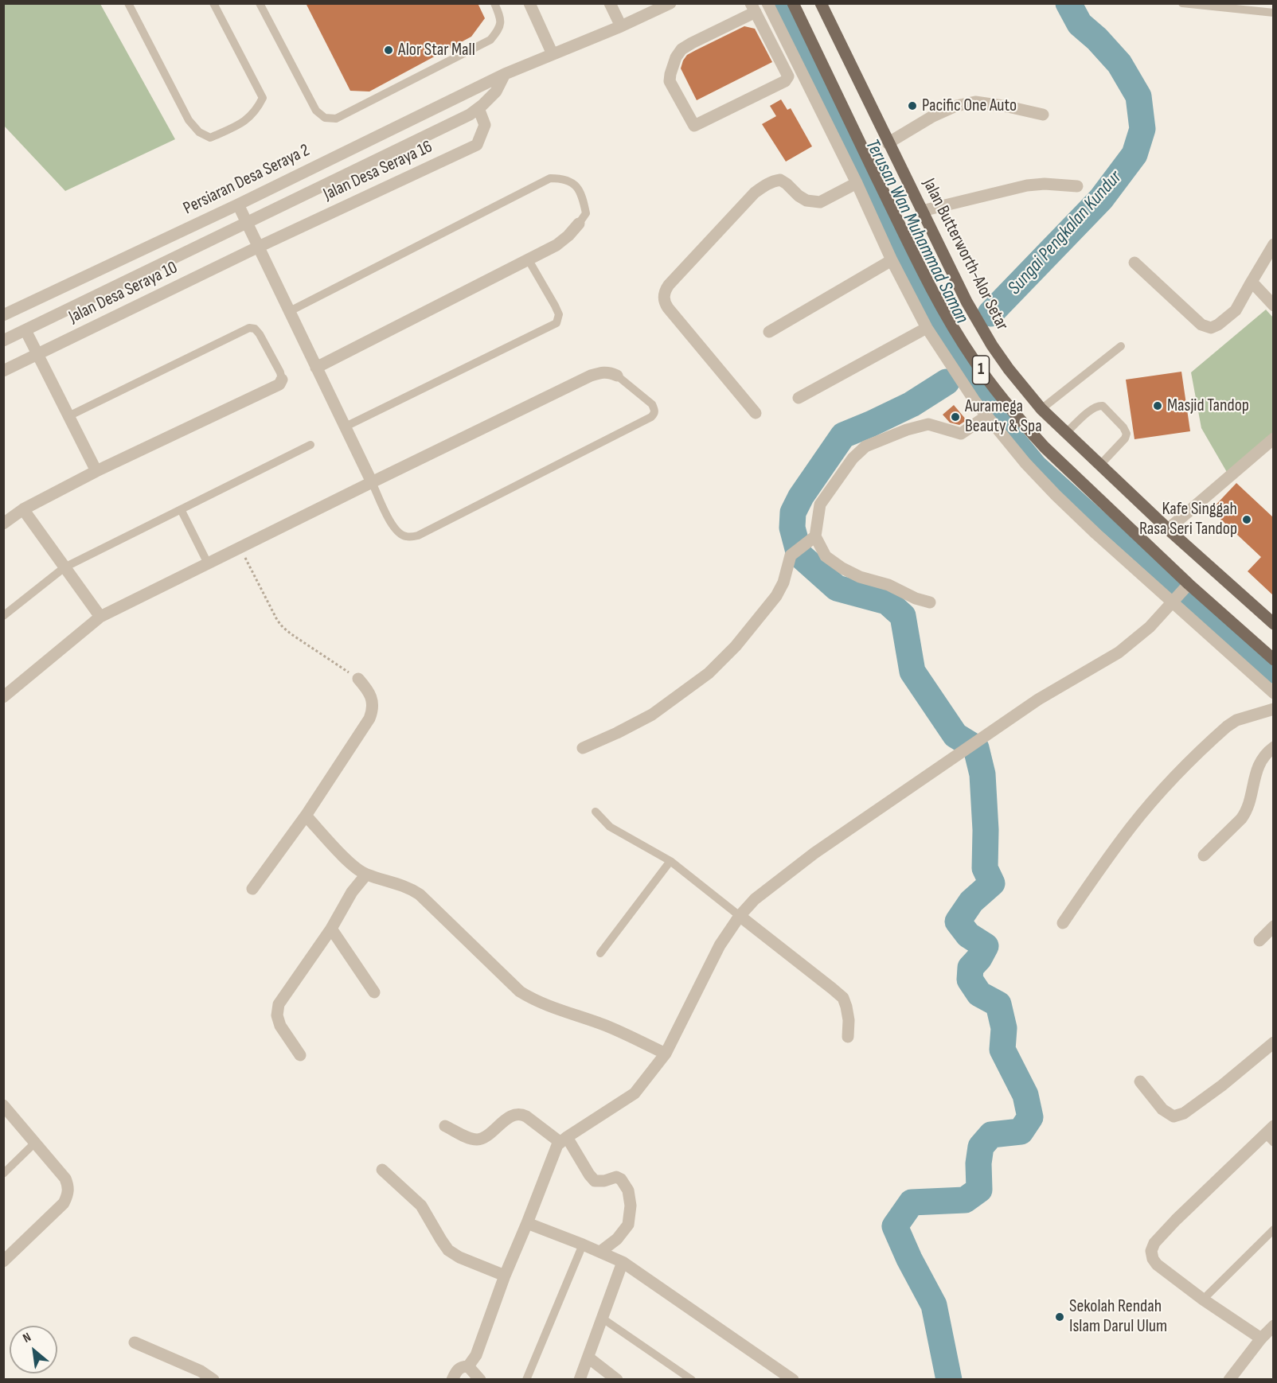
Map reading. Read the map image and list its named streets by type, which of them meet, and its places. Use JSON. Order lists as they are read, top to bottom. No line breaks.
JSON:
{"streets":{"main road":["Jalan Butterworth-Alor Setar","1"],"street":["Jalan Desa Seraya 16","Persiaran Desa Seraya 2","Jalan Desa Seraya 10"]},"crossings":[["Jalan Desa Seraya 16","Jalan Desa Seraya 10"]],"water":["Terusan Wan Muhammad Saman","Sungai Pengkalan Kundur"],"places":["Alor Star Mall","Pacific One Auto","Masjid Tandop","Auramega Beauty & Spa","Kafe Singgah Rasa Seri Tandop","Sekolah Rendah Islam Darul Ulum"],"north":"top left"}
